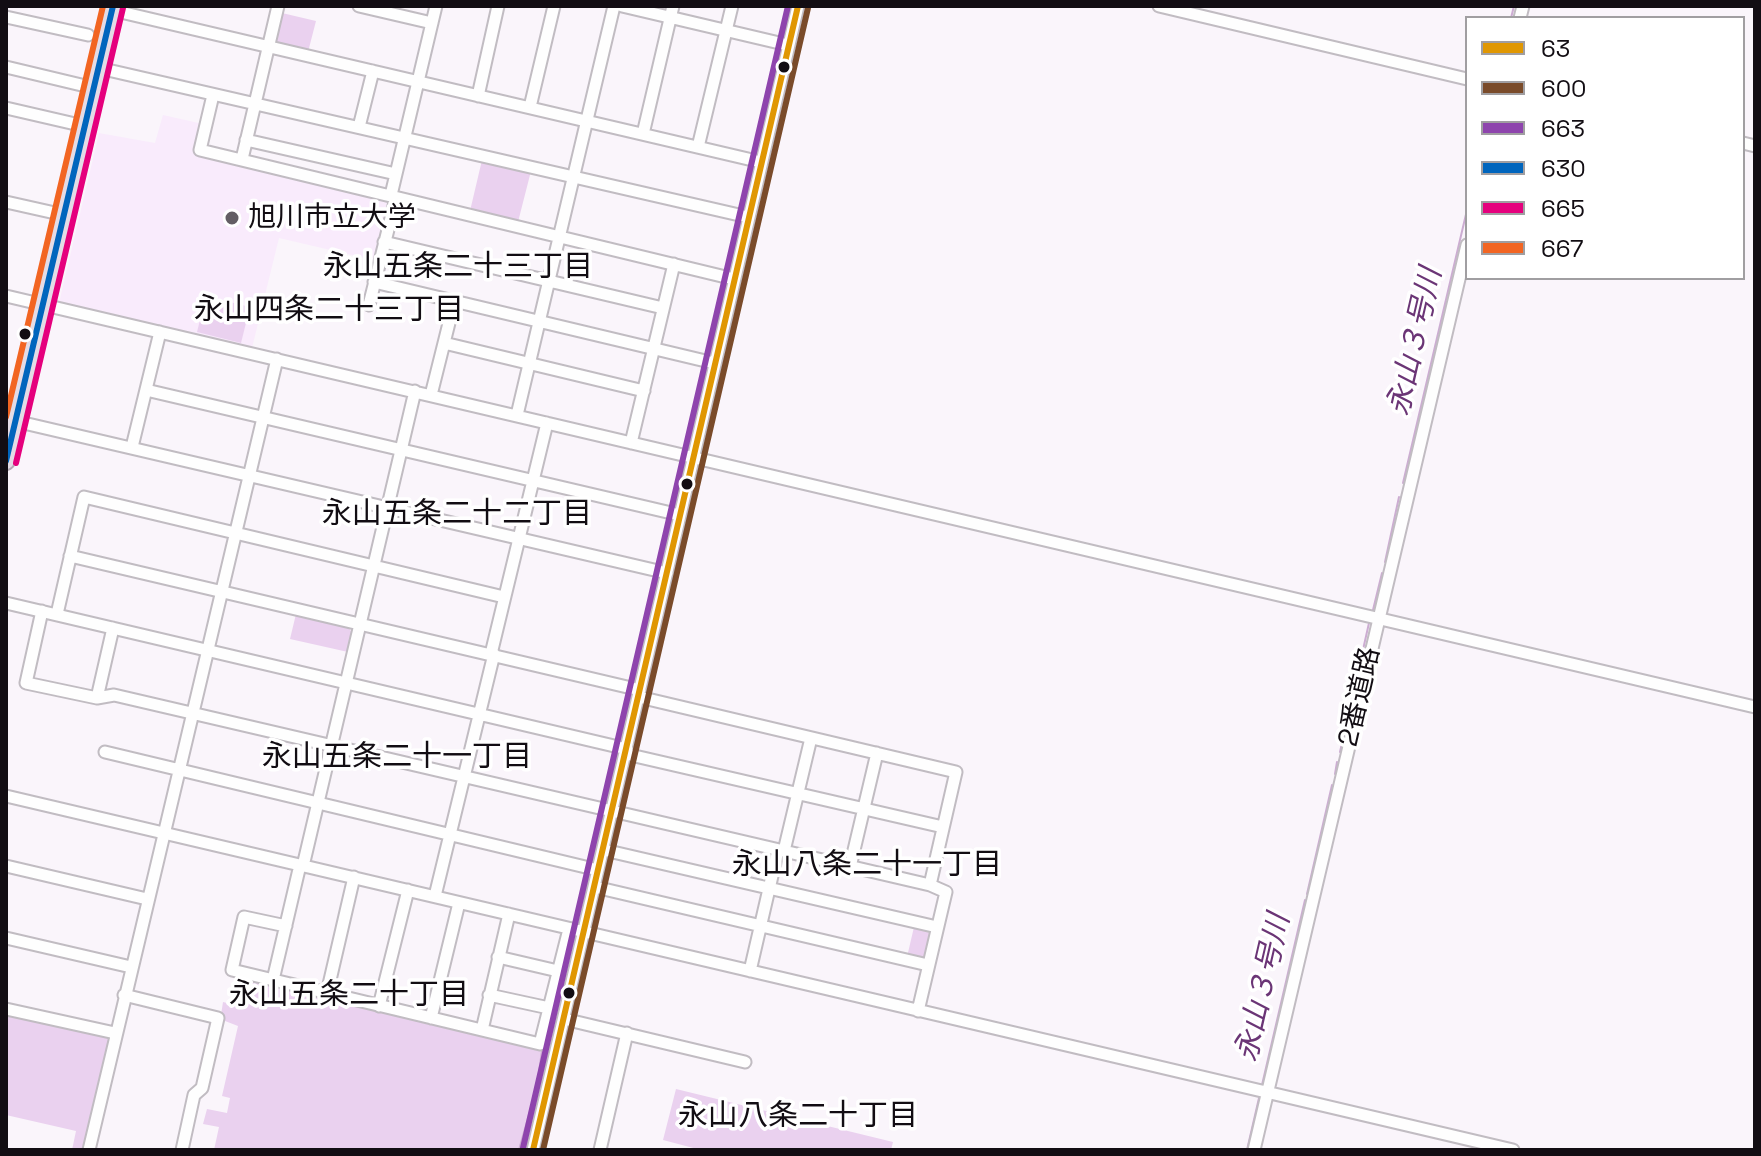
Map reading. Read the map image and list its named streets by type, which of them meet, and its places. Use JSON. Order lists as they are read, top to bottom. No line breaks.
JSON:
{"streets":{"street":["2番道路"]},"districts":["永山五条二十三丁目","永山四条二十三丁目","永山五条二十二丁目","永山五条二十一丁目","永山八条二十一丁目","永山五条二十丁目","永山八条二十丁目"],"water":["永山３号川"],"places":["旭川市立大学"],"lines":["transit line 63","transit line 663","transit line 630","transit line 667","transit line 600","transit line 665"],"legend":["63","600","663","630","665","667"]}
